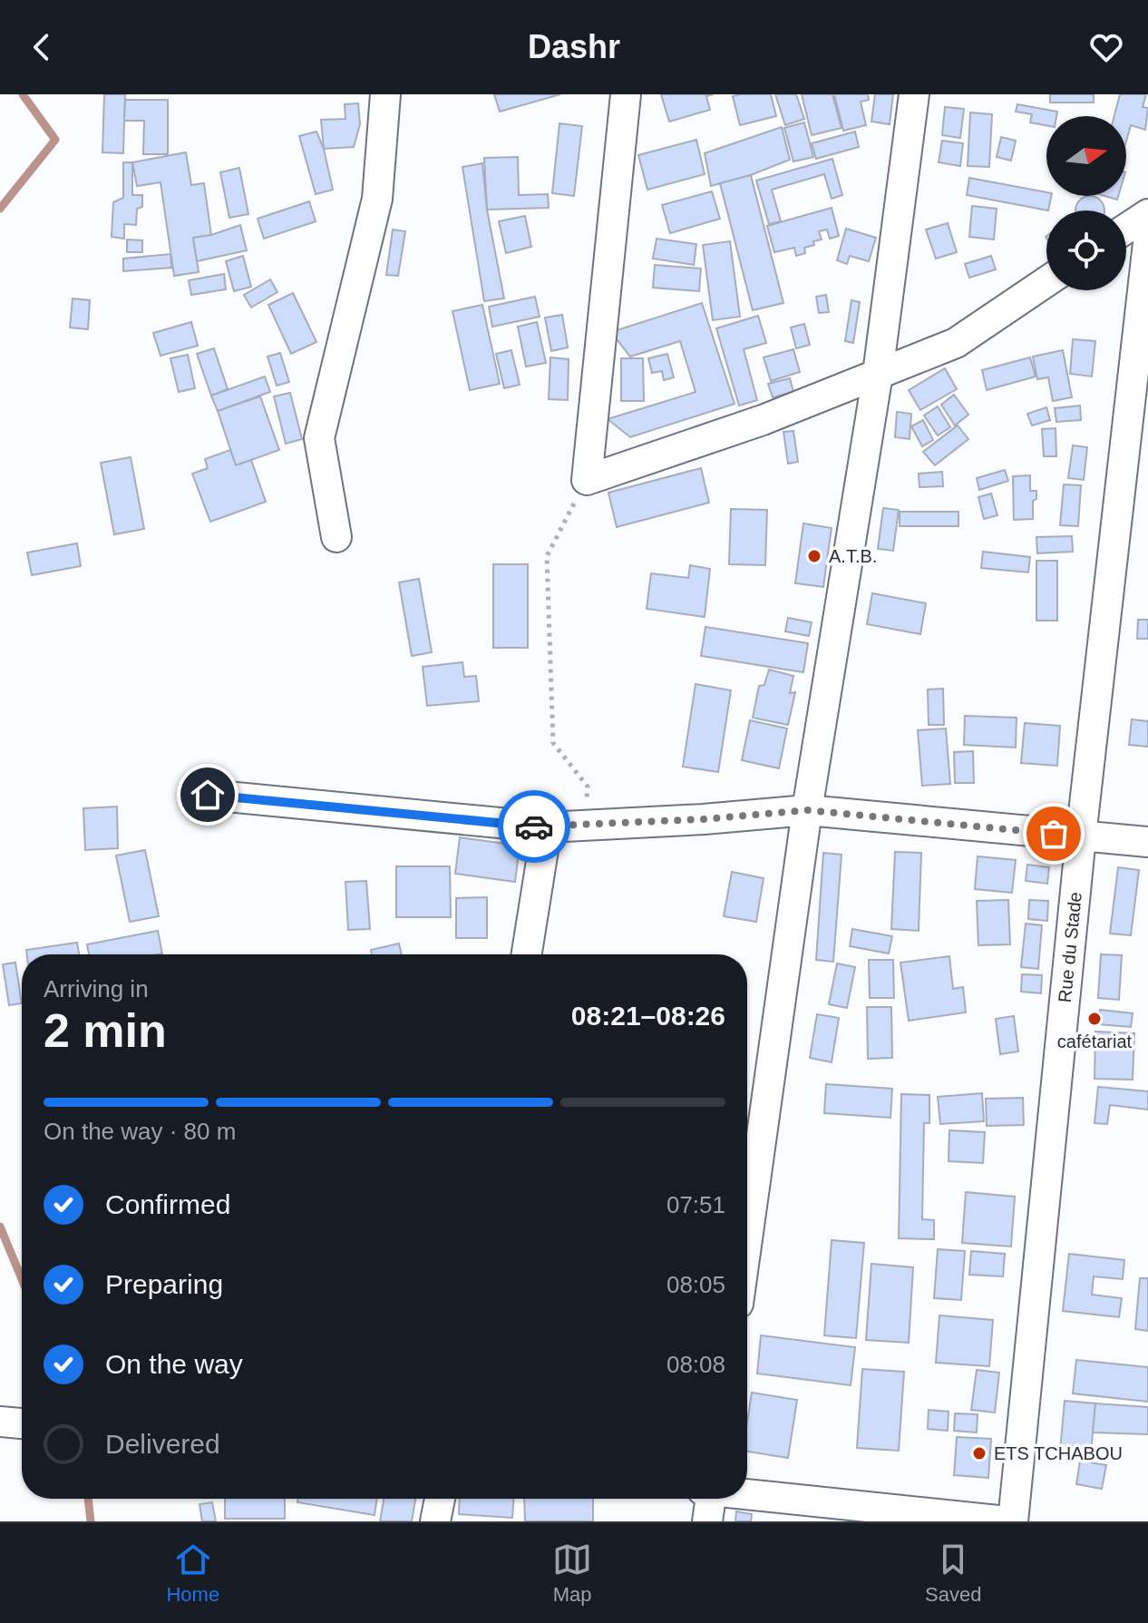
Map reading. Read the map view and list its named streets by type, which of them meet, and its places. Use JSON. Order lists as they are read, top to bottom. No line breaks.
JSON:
{"streets":{"street":["Rue du Stade"]},"places":["A.T.B.","cafétariat","ETS TCHABOU"],"north":"right","page":{"header":"Dashr","heading":["2 min","Arriving in","08:21–08:26"],"bar":"On the way · 80 m","list":[["Confirmed","07:51"],["Preparing","08:05"],["On the way","08:08"],"Delivered"],"tabs":["Home","Map","Saved"]}}
